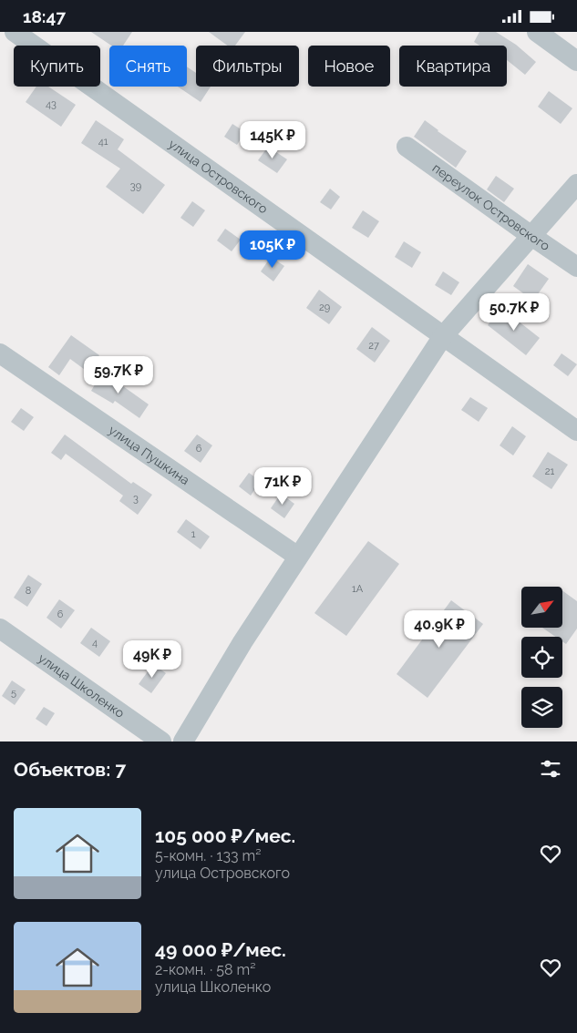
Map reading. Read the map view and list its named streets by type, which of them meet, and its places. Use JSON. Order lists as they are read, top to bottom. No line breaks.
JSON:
{"streets":{"street":["улица Островского","переулок Островского","улица Пушкина","улица Школенко"]},"house_numbers":["43","41","39","29","27","6","21","3","1","1А","8","6","4","5"],"north":"top right","page":{"status":"18:47","chip":["Купить","Снять","Фильтры","Новое","Квартира"],"price":["145K ₽","105K ₽","50.7K ₽","59.7K ₽","71K ₽","40.9K ₽","49K ₽"],"heading":"Объектов: 7","list":[{"name":"105 000 ₽/мес.","note":"5-комн. · 133 m² · улица Островского"},{"name":"49 000 ₽/мес.","note":"2-комн. · 58 m² · улица Школенко"}]}}
